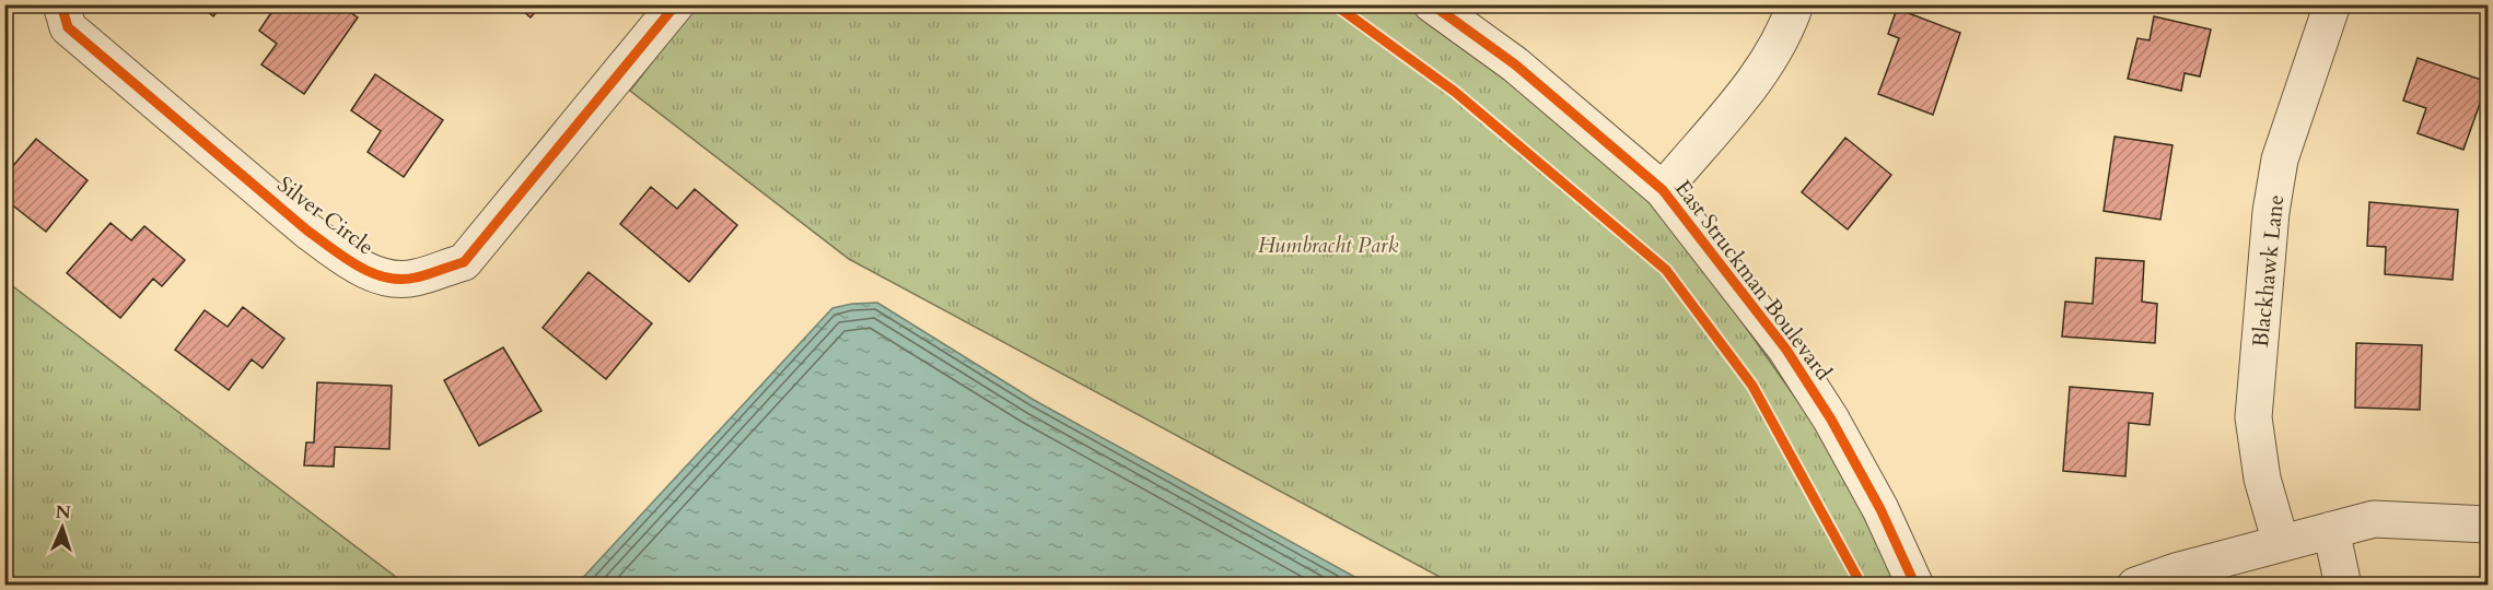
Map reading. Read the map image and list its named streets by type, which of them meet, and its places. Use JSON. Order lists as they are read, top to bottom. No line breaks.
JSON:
{"streets":{"street":["Silver Circle","Blackhawk Lane","East Struckman Boulevard"]},"parks":["Humbracht Park"],"north":"top"}
